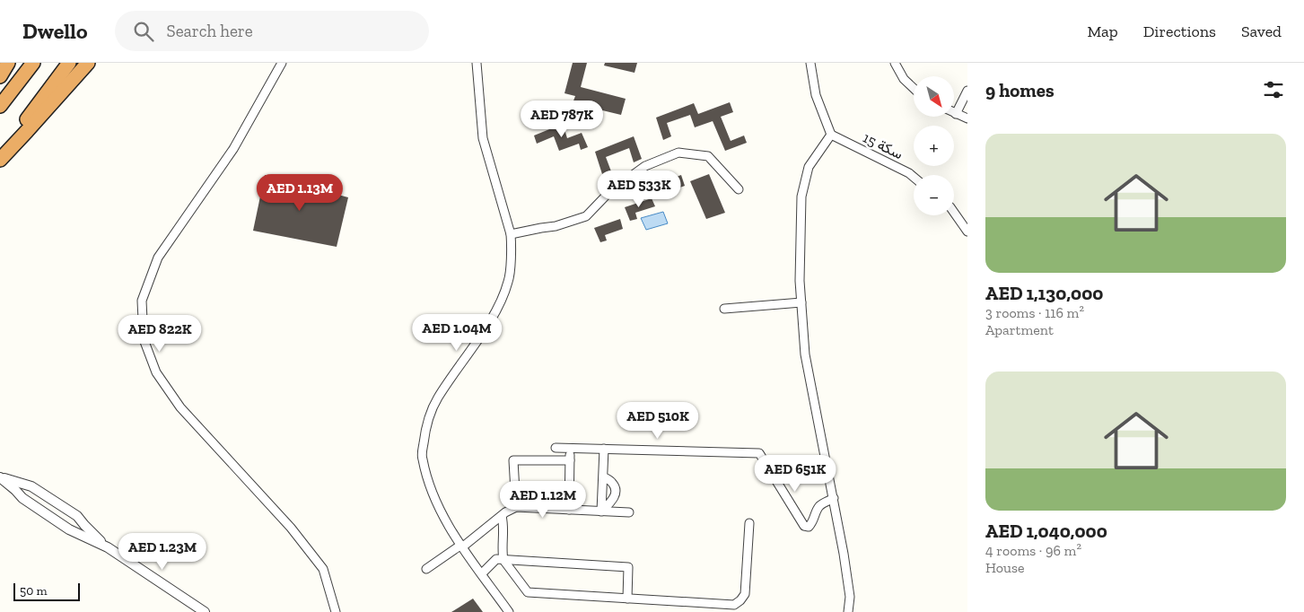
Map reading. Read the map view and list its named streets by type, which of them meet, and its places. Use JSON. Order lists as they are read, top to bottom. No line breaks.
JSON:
{"streets":{"street":["سكة 15"]},"scale_bar":"50 m","north":"bottom right","page":{"header":"Dwello","search":"Search here","nav":["Map","Directions","Saved"],"heading":"9 homes","map_buttons":["+","−"],"price":["AED 787K","AED 533K","AED 1.13M","AED 1.04M","AED 822K","AED 510K","AED 651K","AED 1.12M","AED 1.23M"],"list":[{"name":"AED 1,130,000","note":"3 rooms · 116 m² · Apartment"},{"name":"AED 1,040,000","note":"4 rooms · 96 m² · House"}],"scale":"50 m"}}
